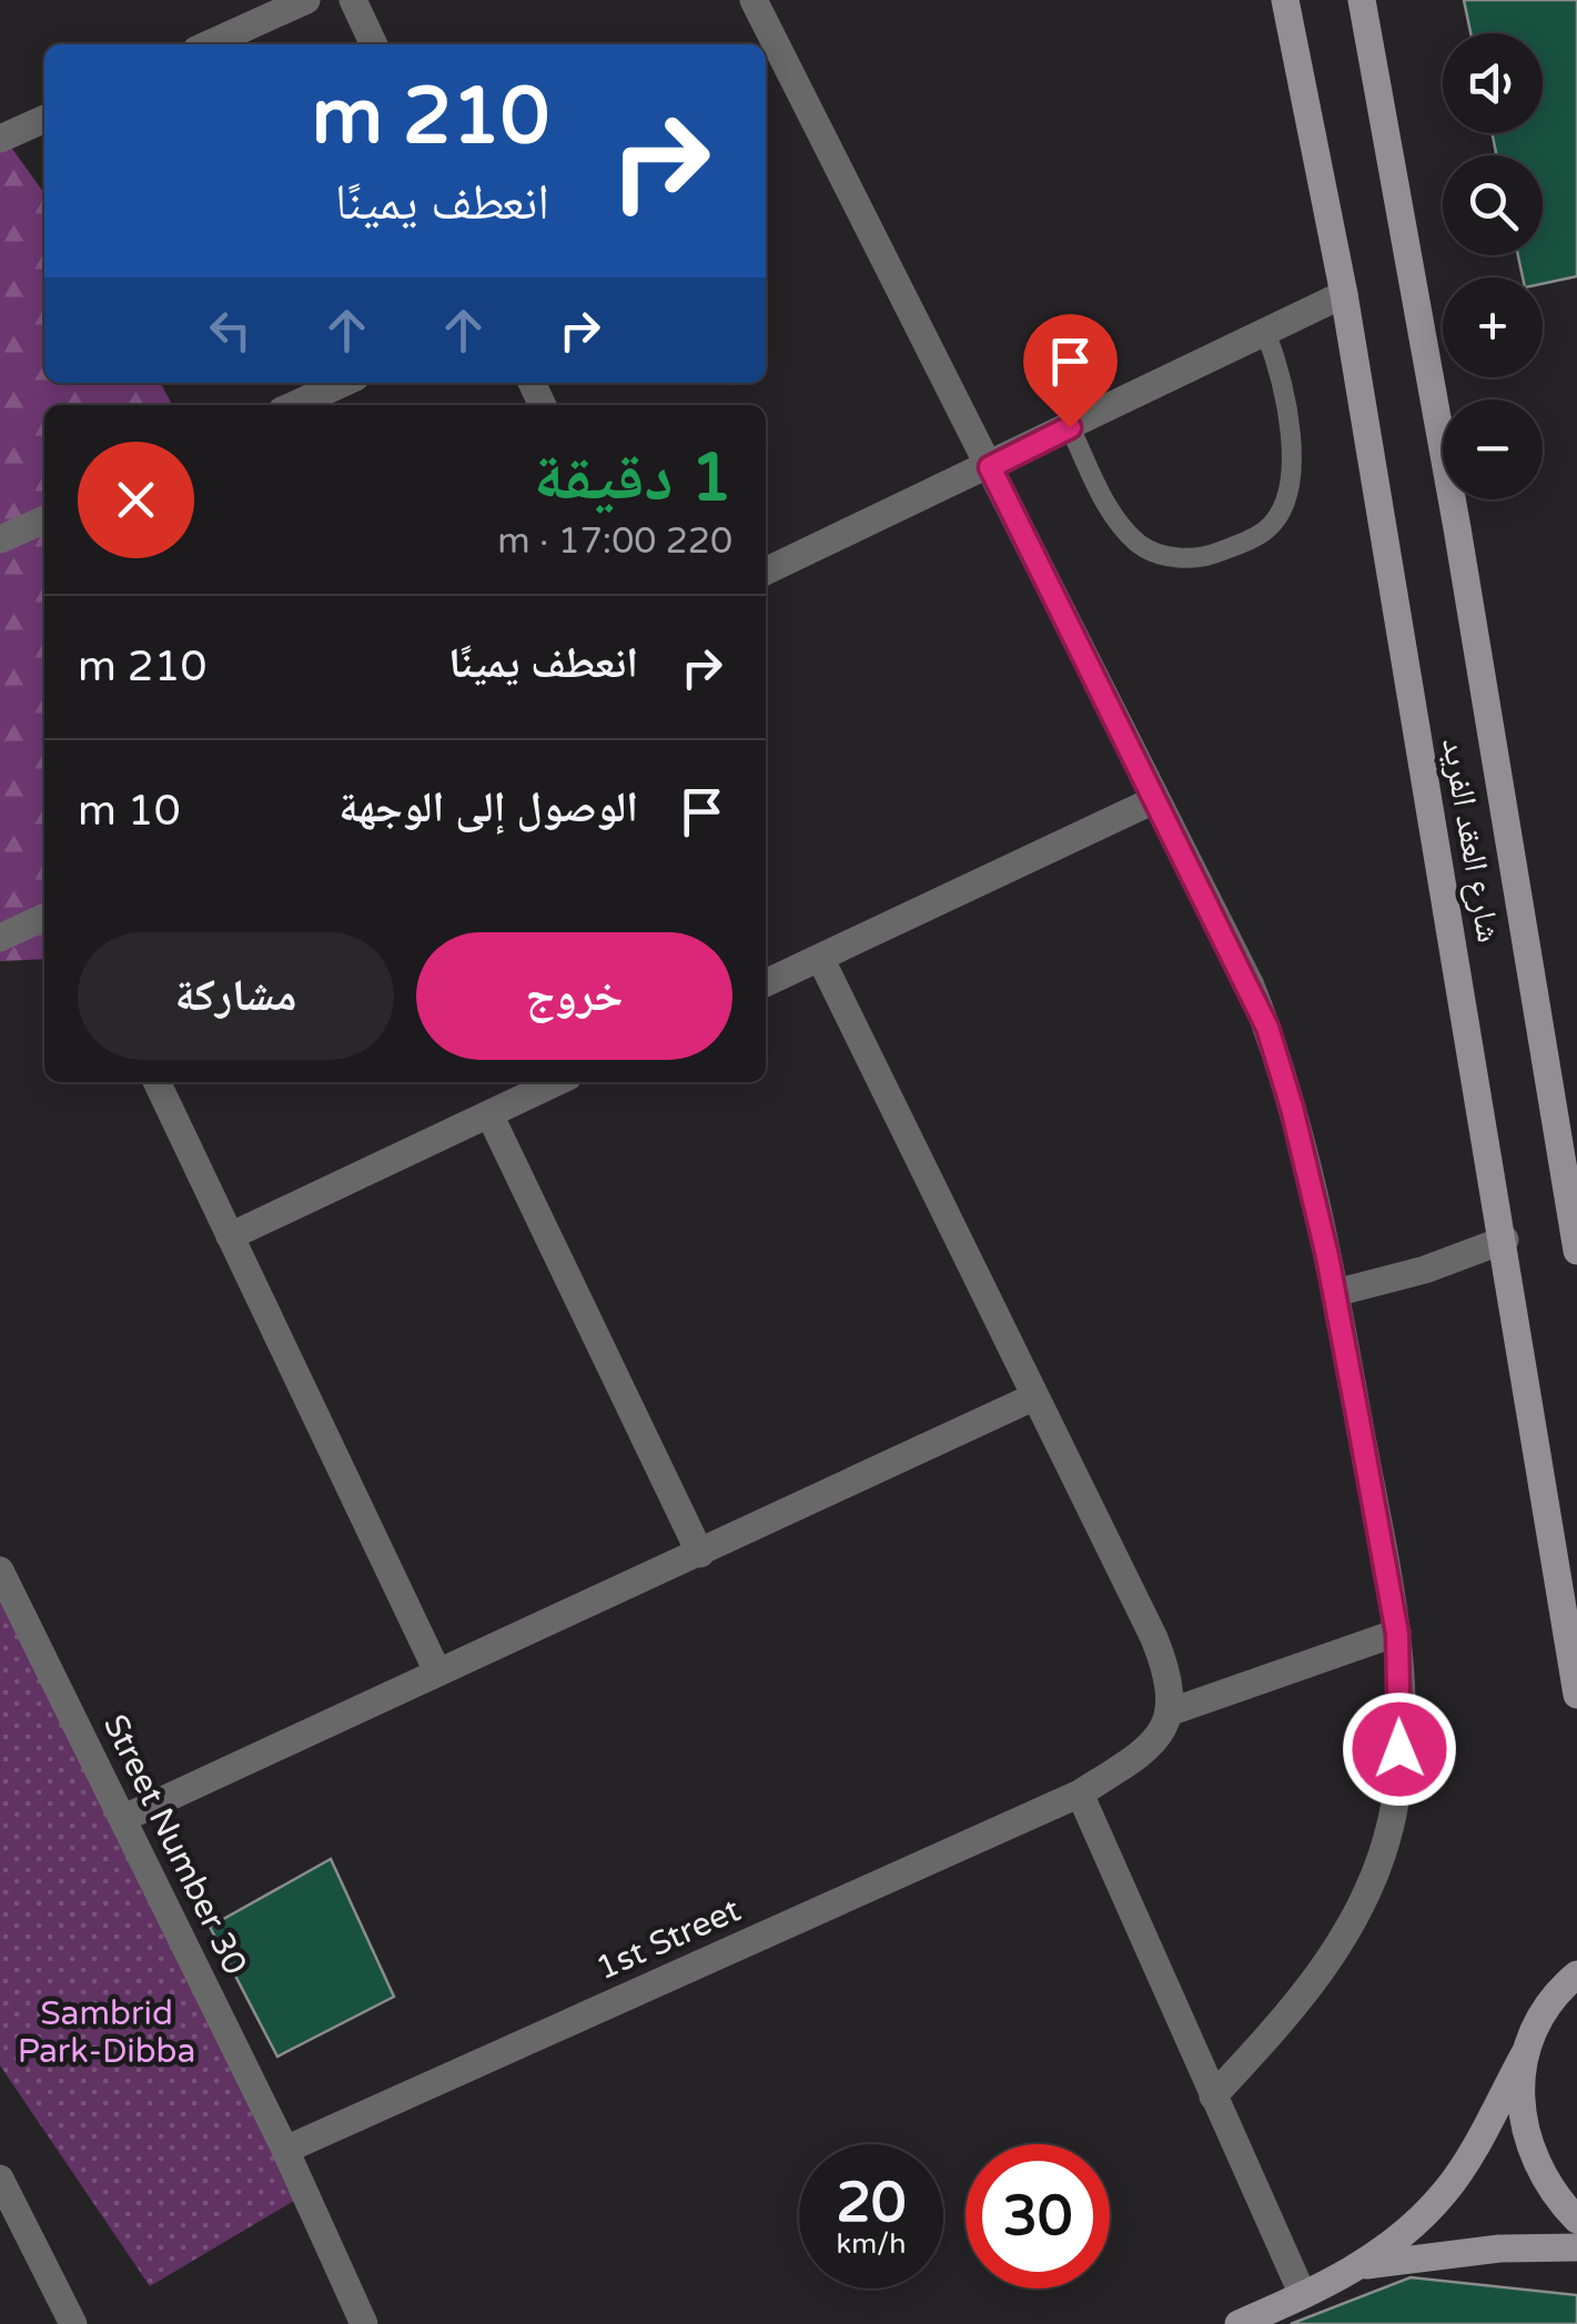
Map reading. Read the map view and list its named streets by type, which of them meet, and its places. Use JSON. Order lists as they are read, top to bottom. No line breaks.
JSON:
{"streets":{"main road":["شارع العقد الفريد"],"street":["Street Number 30","1st Street"]},"crossings":[["Street Number 30","1st Street"]],"parks":["Sambrid Park-Dibba"],"page":{"map_buttons":["+","−"],"turn":["210 m","انعطف يمينًا"],"heading":["1 دقيقة","220 m · 17:00"],"list":[{"name":"انعطف يمينًا","value":"210 m"},{"name":"الوصول إلى الوجهة","value":"10 m"}],"buttons":["خروج","مشاركة"],"speed":"20 km/h","limit":"30"}}
